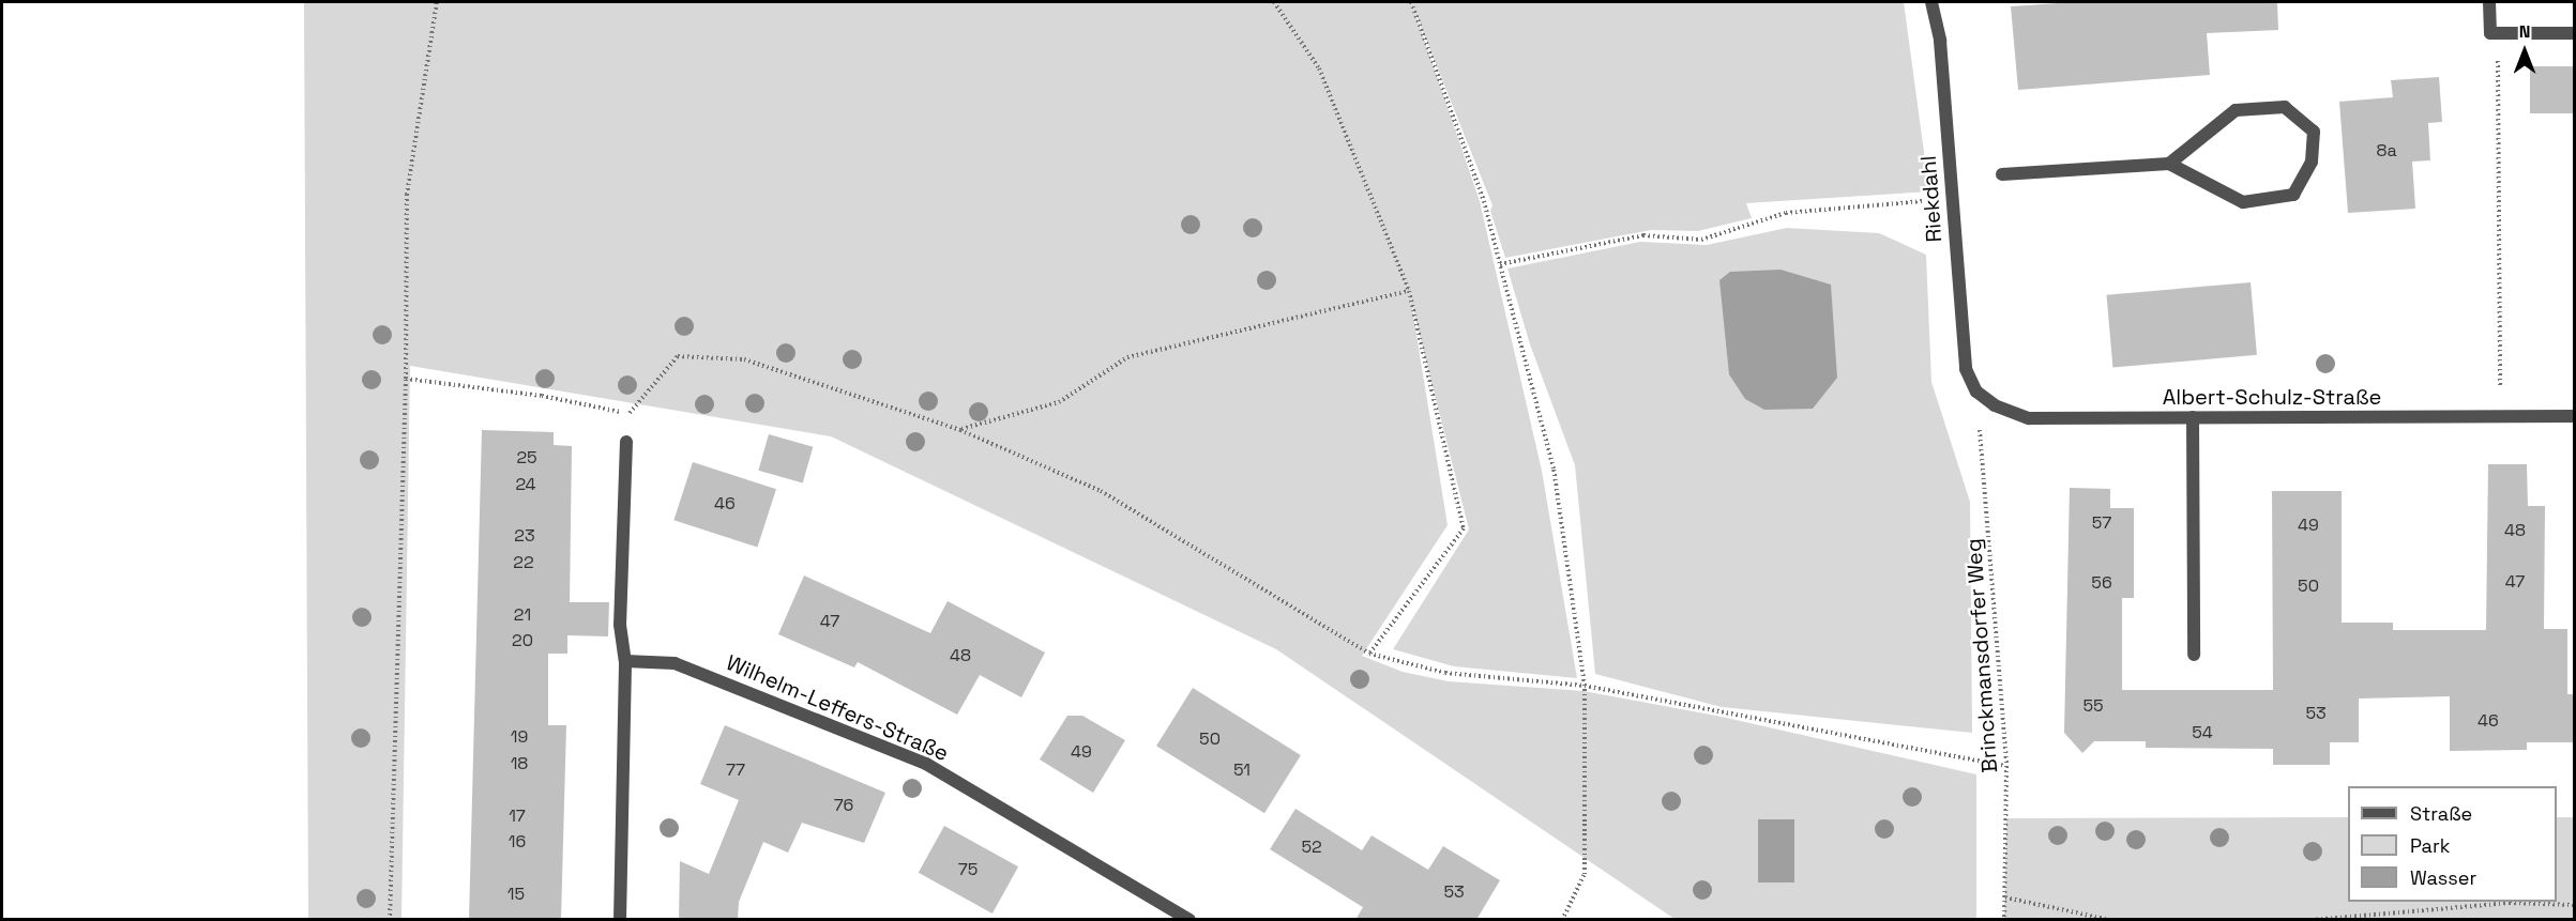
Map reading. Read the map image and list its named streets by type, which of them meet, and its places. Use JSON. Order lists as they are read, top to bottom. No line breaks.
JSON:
{"streets":{"street":["Riekdahl","Albert-Schulz-Straße","Wilhelm-Leffers-Straße"],"path":["Brinckmansdorfer Weg"]},"crossings":[["Riekdahl","Albert-Schulz-Straße"],["Riekdahl","Brinckmansdorfer Weg"],["Albert-Schulz-Straße","Brinckmansdorfer Weg"]],"house_numbers":["8a","25","24","46","57","49","48","23","22","47","56","50","21","47","20","48","55","53","46","54","19","50","49","18","77","51","76","17","16","52","75","53","15"],"legend":["Straße","Park","Wasser"],"north":"top"}
